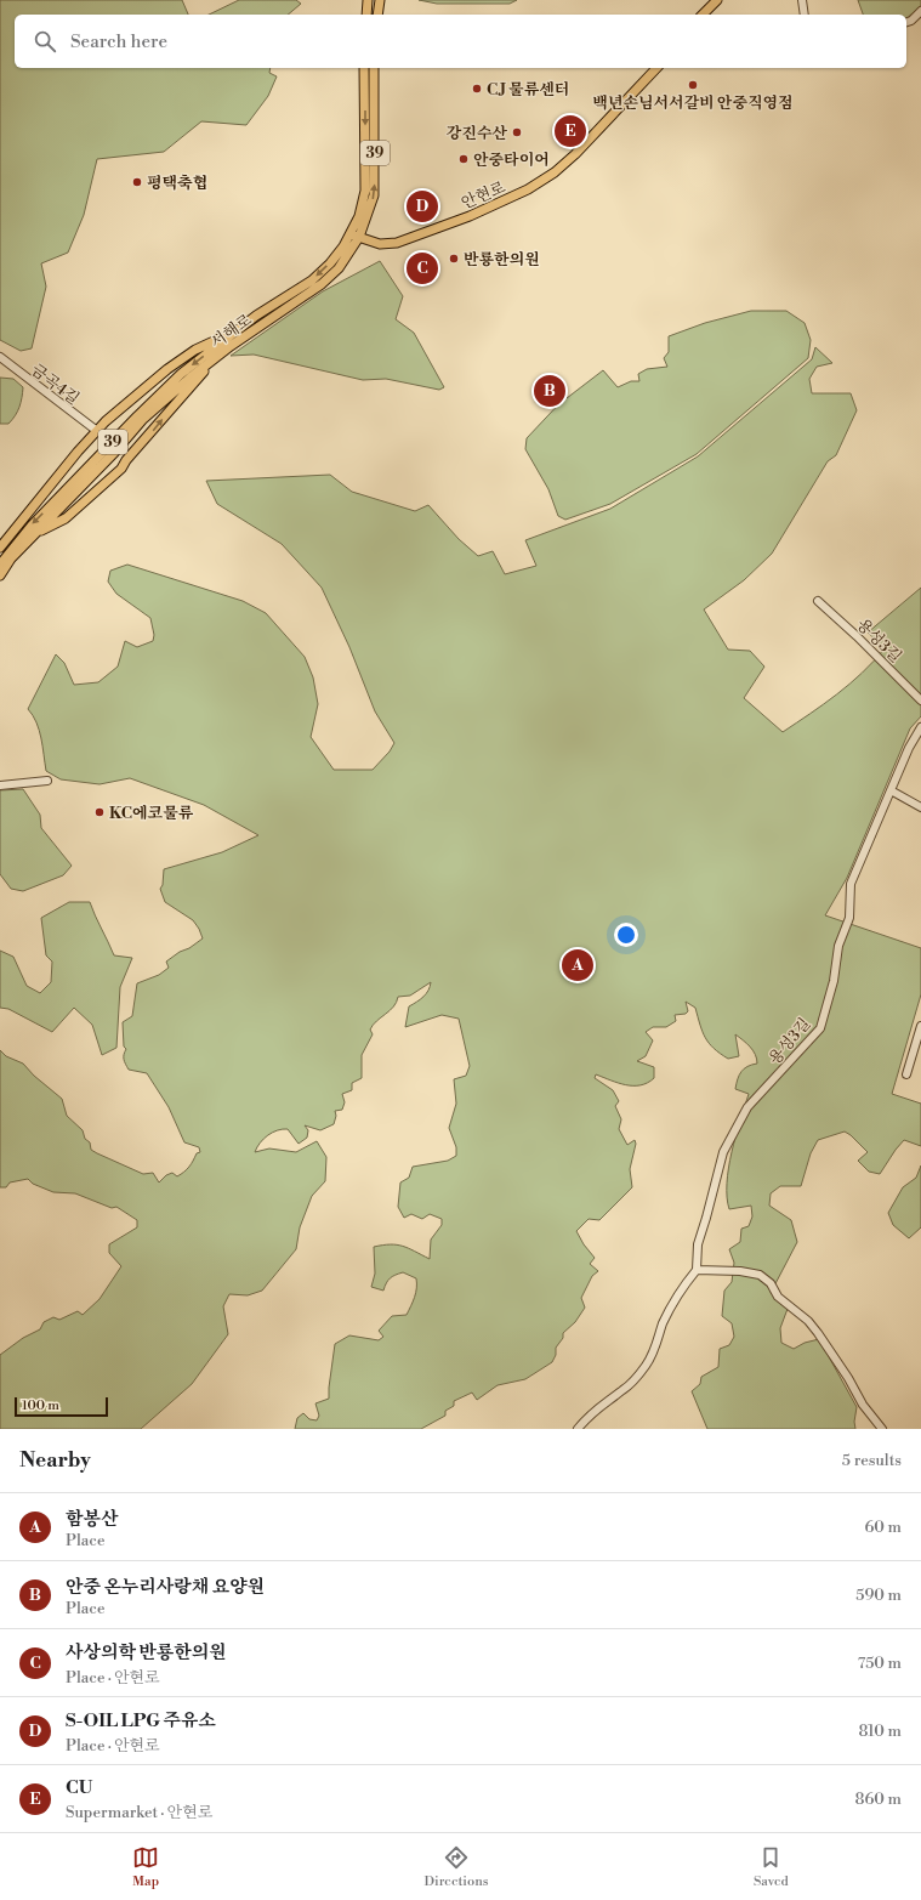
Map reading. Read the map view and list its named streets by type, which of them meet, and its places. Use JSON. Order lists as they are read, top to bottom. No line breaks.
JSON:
{"streets":{"main road":["39","안현로","서해로"],"street":["금곡4길","용성3길"]},"crossings":[["안현로","서해로"]],"places":["백년손님서서갈비 안중직영점","CJ 물류센터","강진수산","안중타이어","평택축협","반룡한의원","KC에코물류"],"scale_bar":"100 m","page":{"search":"Search here","pins":["E","D","C","B","A"],"scale":"100 m","heading":["Nearby","5 results"],"list":[{"mark":"A","name":"함봉산","note":"Place","value":"60 m"},{"mark":"B","name":"안중 온누리사랑채 요양원","note":"Place","value":"590 m"},{"mark":"C","name":"사상의학 반룡한의원","note":"Place · 안현로","value":"750 m"},{"mark":"D","name":"S-OIL LPG 주유소","note":"Place · 안현로","value":"810 m"},{"mark":"E","name":"CU","note":"Supermarket · 안현로","value":"860 m"}],"nav":["Map","Directions","Saved"]}}
